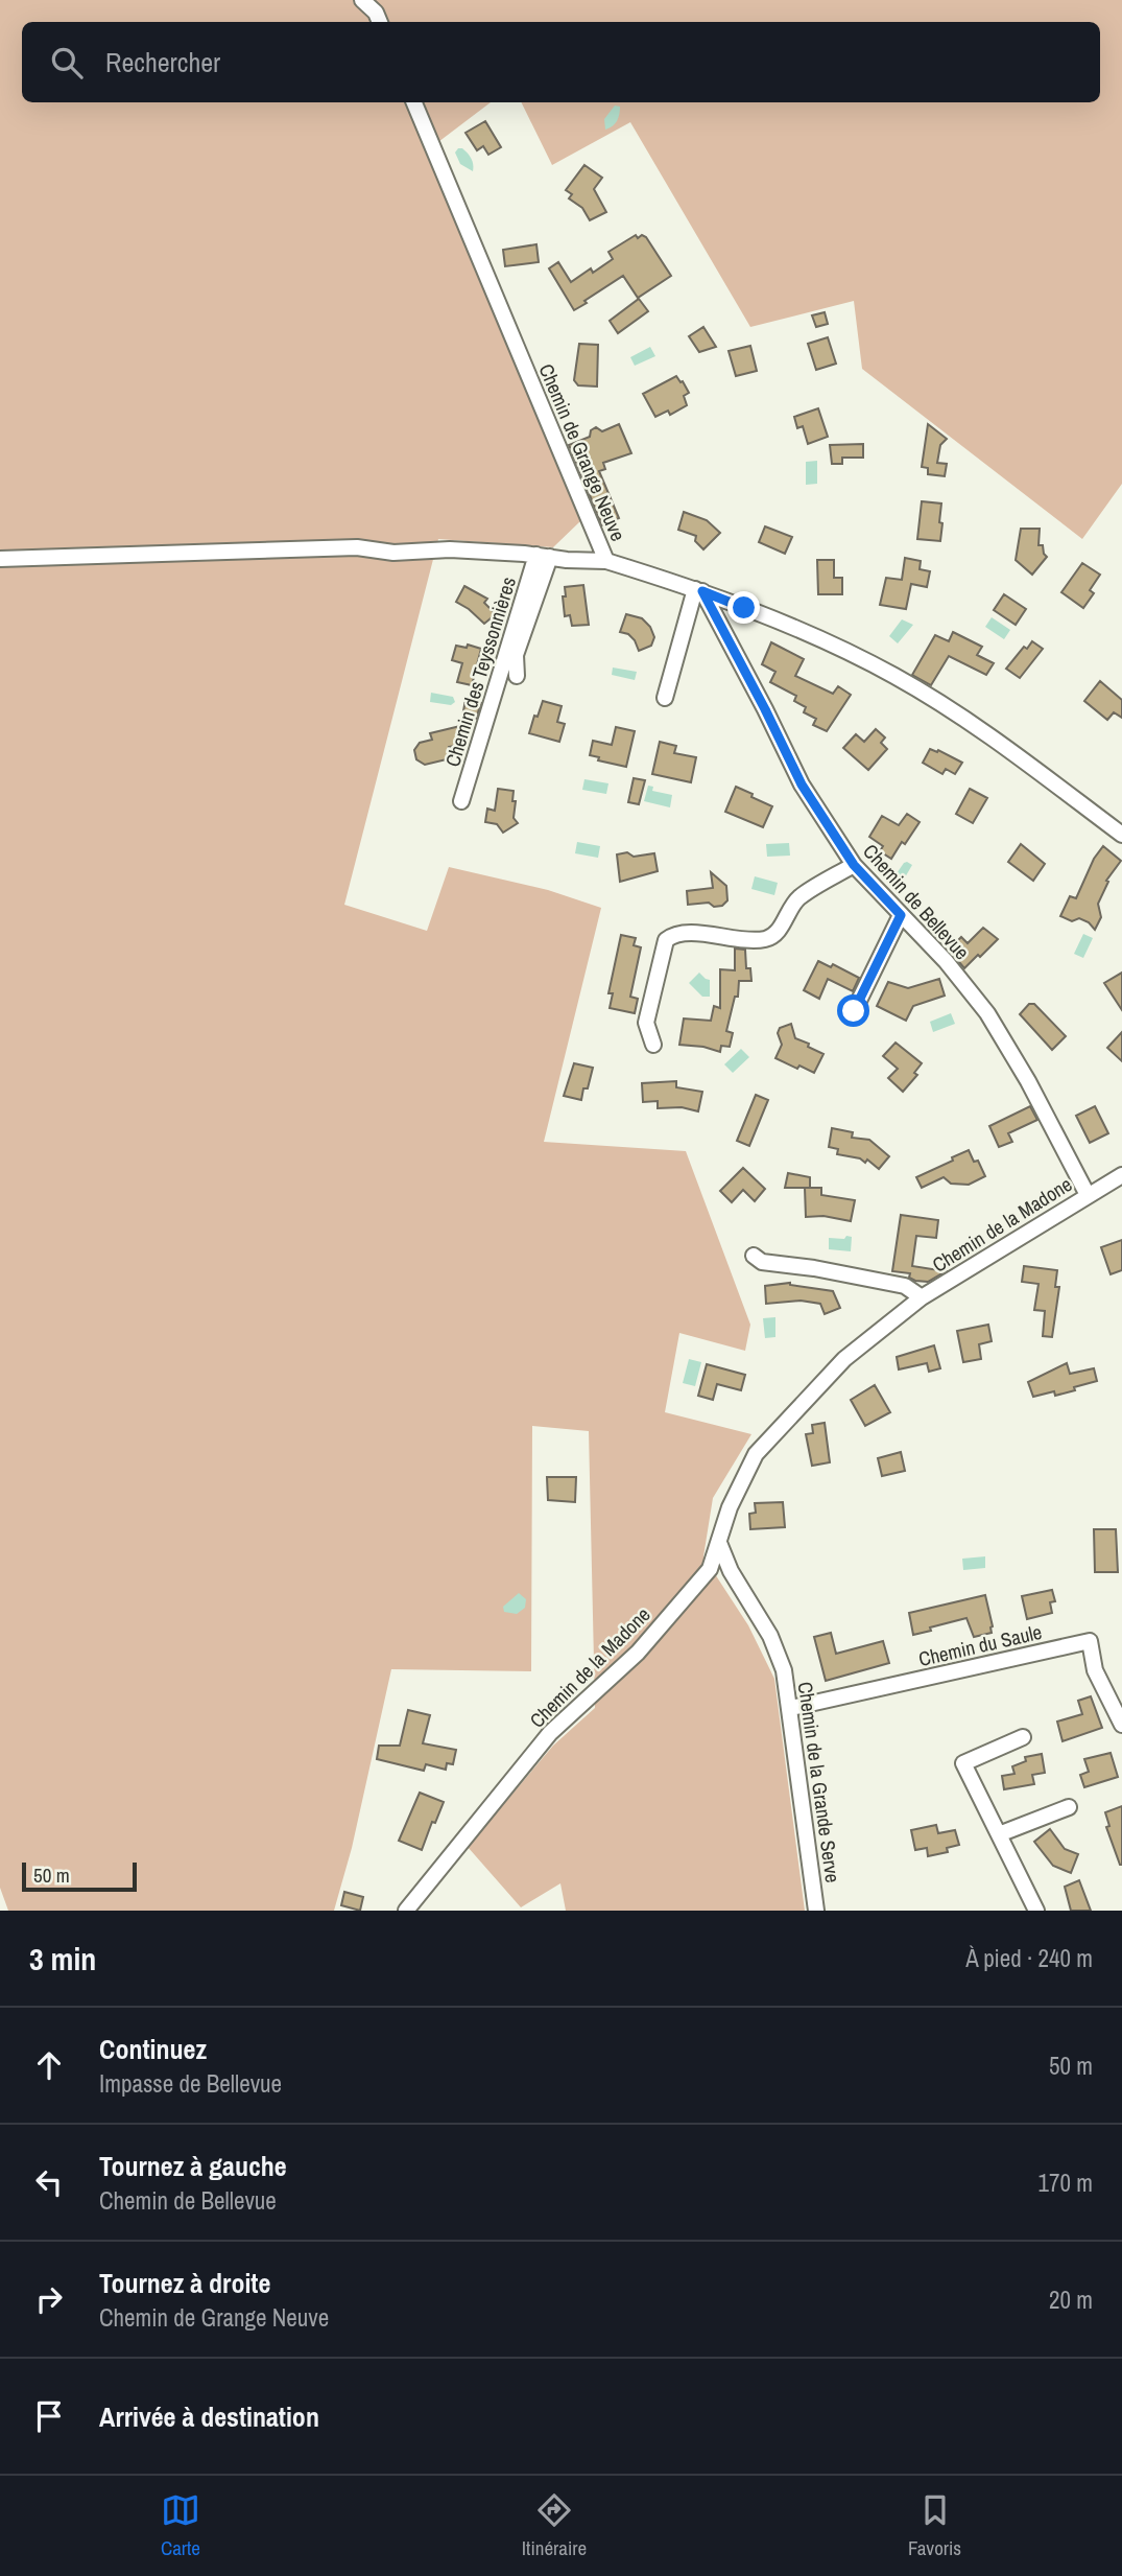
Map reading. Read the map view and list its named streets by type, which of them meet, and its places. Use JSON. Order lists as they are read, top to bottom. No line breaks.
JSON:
{"streets":{"street":["Chemin de Grange Neuve","Chemin des Teyssonnières","Chemin de Bellevue","Chemin de la Madone","Chemin du Saule","Chemin de la Grande Serve"]},"crossings":[["Chemin de Grange Neuve","Chemin de Bellevue"],["Chemin de Bellevue","Chemin de la Madone"],["Chemin de la Madone","Chemin de la Grande Serve"],["Chemin du Saule","Chemin de la Grande Serve"]],"scale_bar":"50 m","page":{"search":"Rechercher","scale":"50 m","heading":["3 min","À pied · 240 m"],"list":[["Continuez","Impasse de Bellevue","50 m"],["Tournez à gauche","Chemin de Bellevue","170 m"],["Tournez à droite","Chemin de Grange Neuve","20 m"],"Arrivée à destination"],"nav":["Carte","Itinéraire","Favoris"]}}
